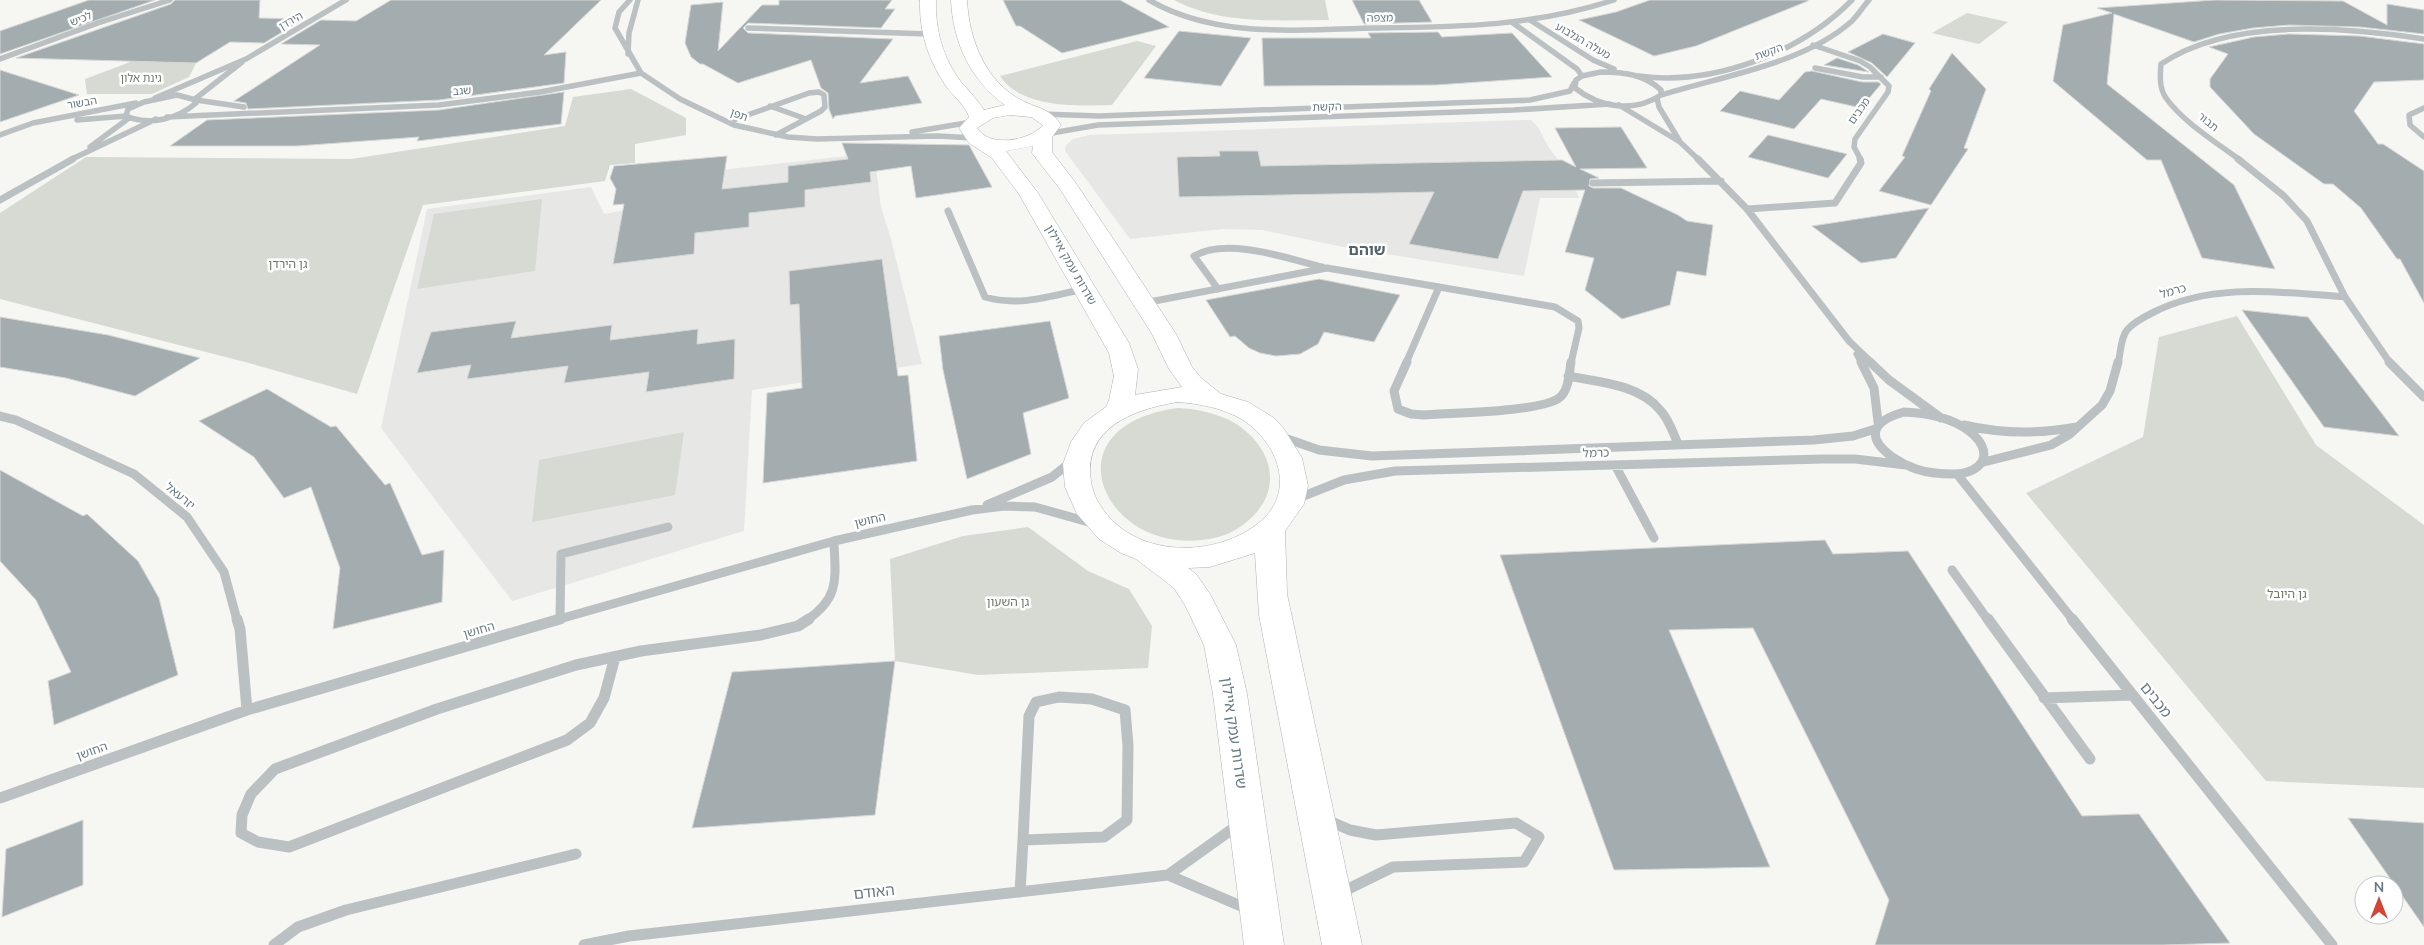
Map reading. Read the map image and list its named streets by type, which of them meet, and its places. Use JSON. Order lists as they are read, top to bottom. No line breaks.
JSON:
{"streets":{"main road":["שדרות עמק איילון"],"street":["מצפה","לכיש","הירדן","מעלה הגלבוע","הקשת","שגב","הבשור","מכבים","תפן","תבור","כרמל","יזרעאל","החושן","האודם"]},"crossings":[["מצפה","מעלה הגלבוע"],["הירדן","שגב"],["מעלה הגלבוע","הקשת"],["שגב","תפן"],["מכבים","כרמל"],["תפן","שדרות עמק איילון"],["תבור","כרמל"],["שדרות עמק איילון","האודם"],["יזרעאל","החושן"]],"districts":["שוהם"],"parks":["גינת אלון","גן הירדן","גן היובל","גן השעון"],"north":"top"}
